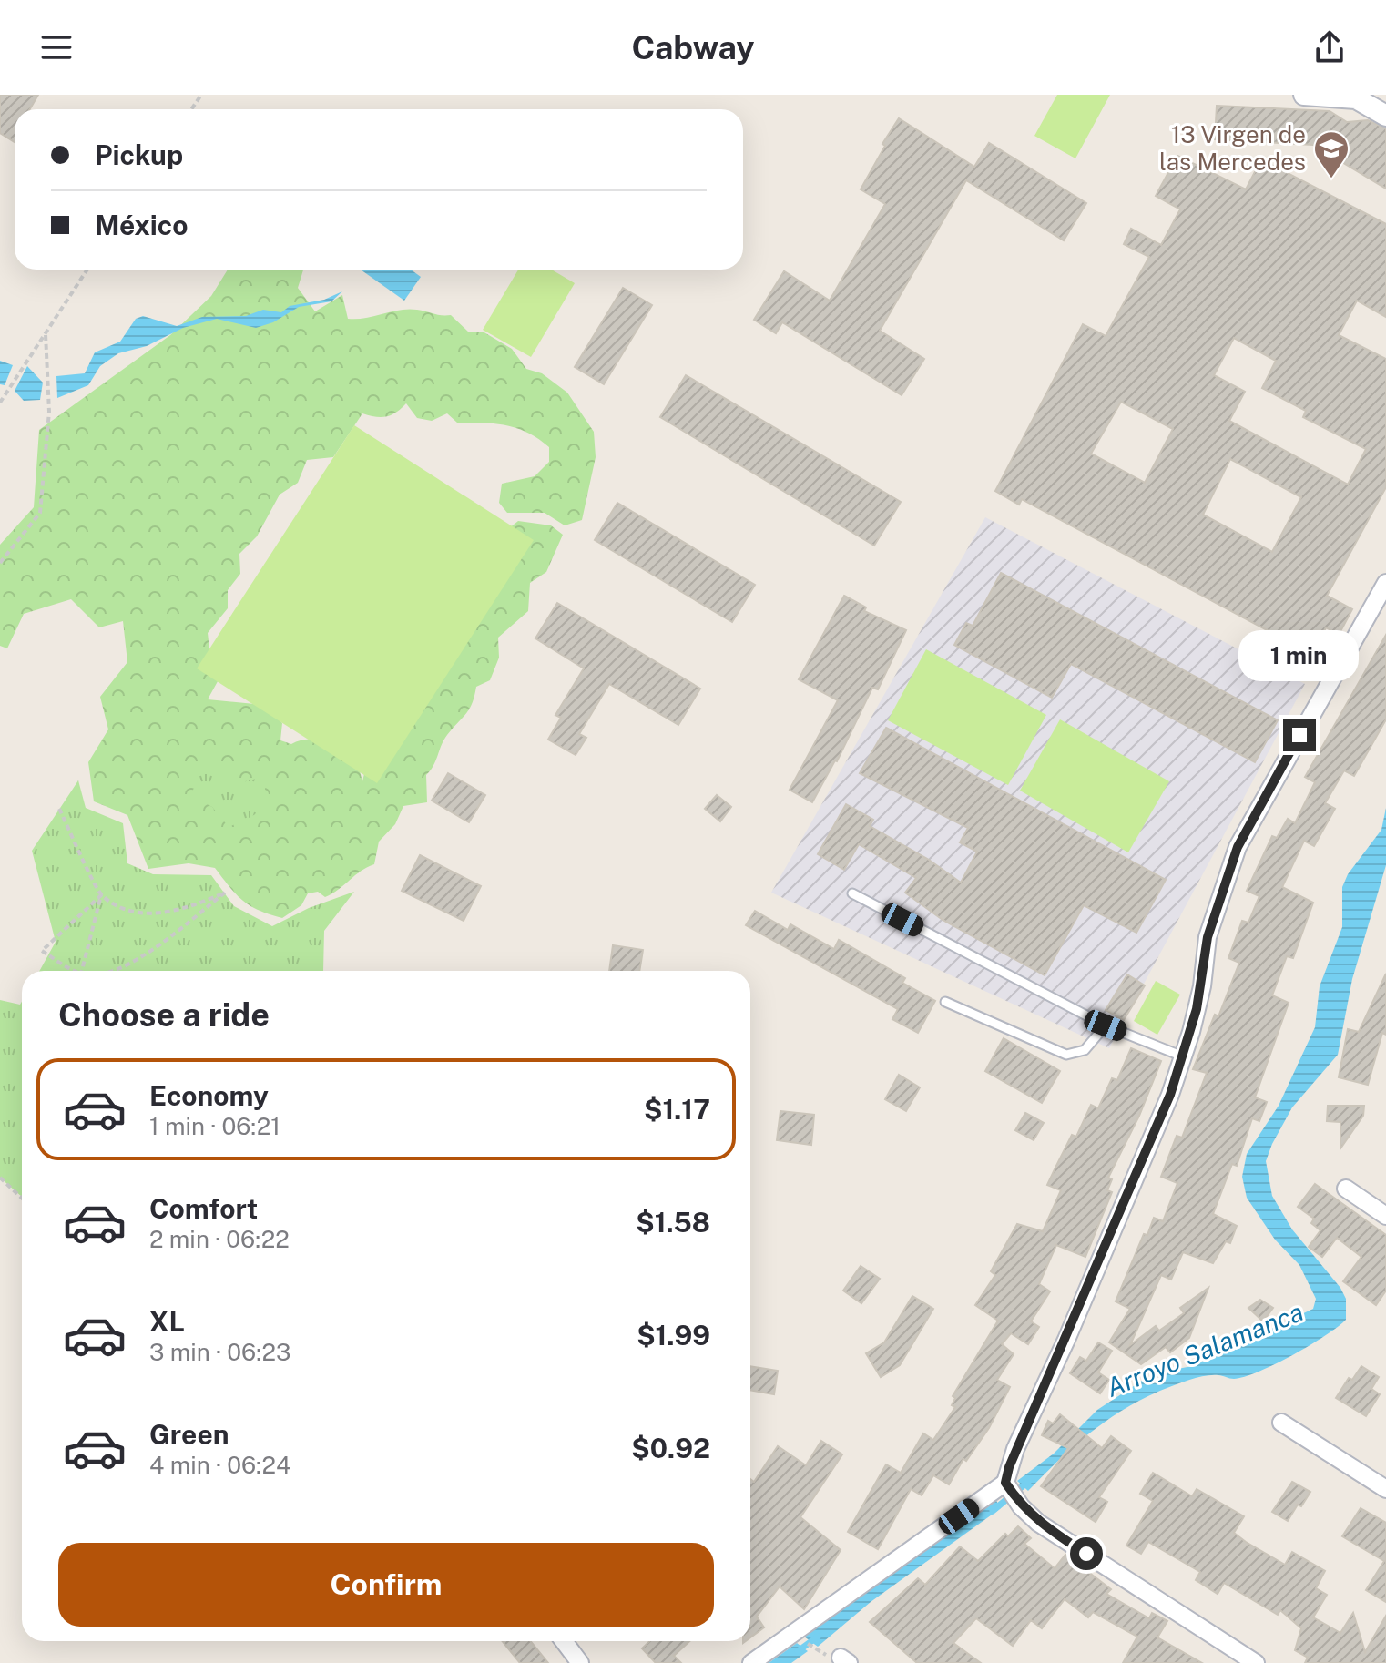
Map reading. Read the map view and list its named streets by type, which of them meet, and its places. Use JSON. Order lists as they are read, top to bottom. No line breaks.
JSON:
{"water":["Arroyo Salamanca"],"places":{"school or university":["13 Virgen de las Mercedes"]},"page":{"header":"Cabway","banner":["Pickup","México"],"bubble":"1 min","heading":"Choose a ride","list":[{"name":"Economy","note":"1 min · 06:21","value":"$1.17"},{"name":"Comfort","note":"2 min · 06:22","value":"$1.58"},{"name":"XL","note":"3 min · 06:23","value":"$1.99"},{"name":"Green","note":"4 min · 06:24","value":"$0.92"}],"buttons":"Confirm"}}
